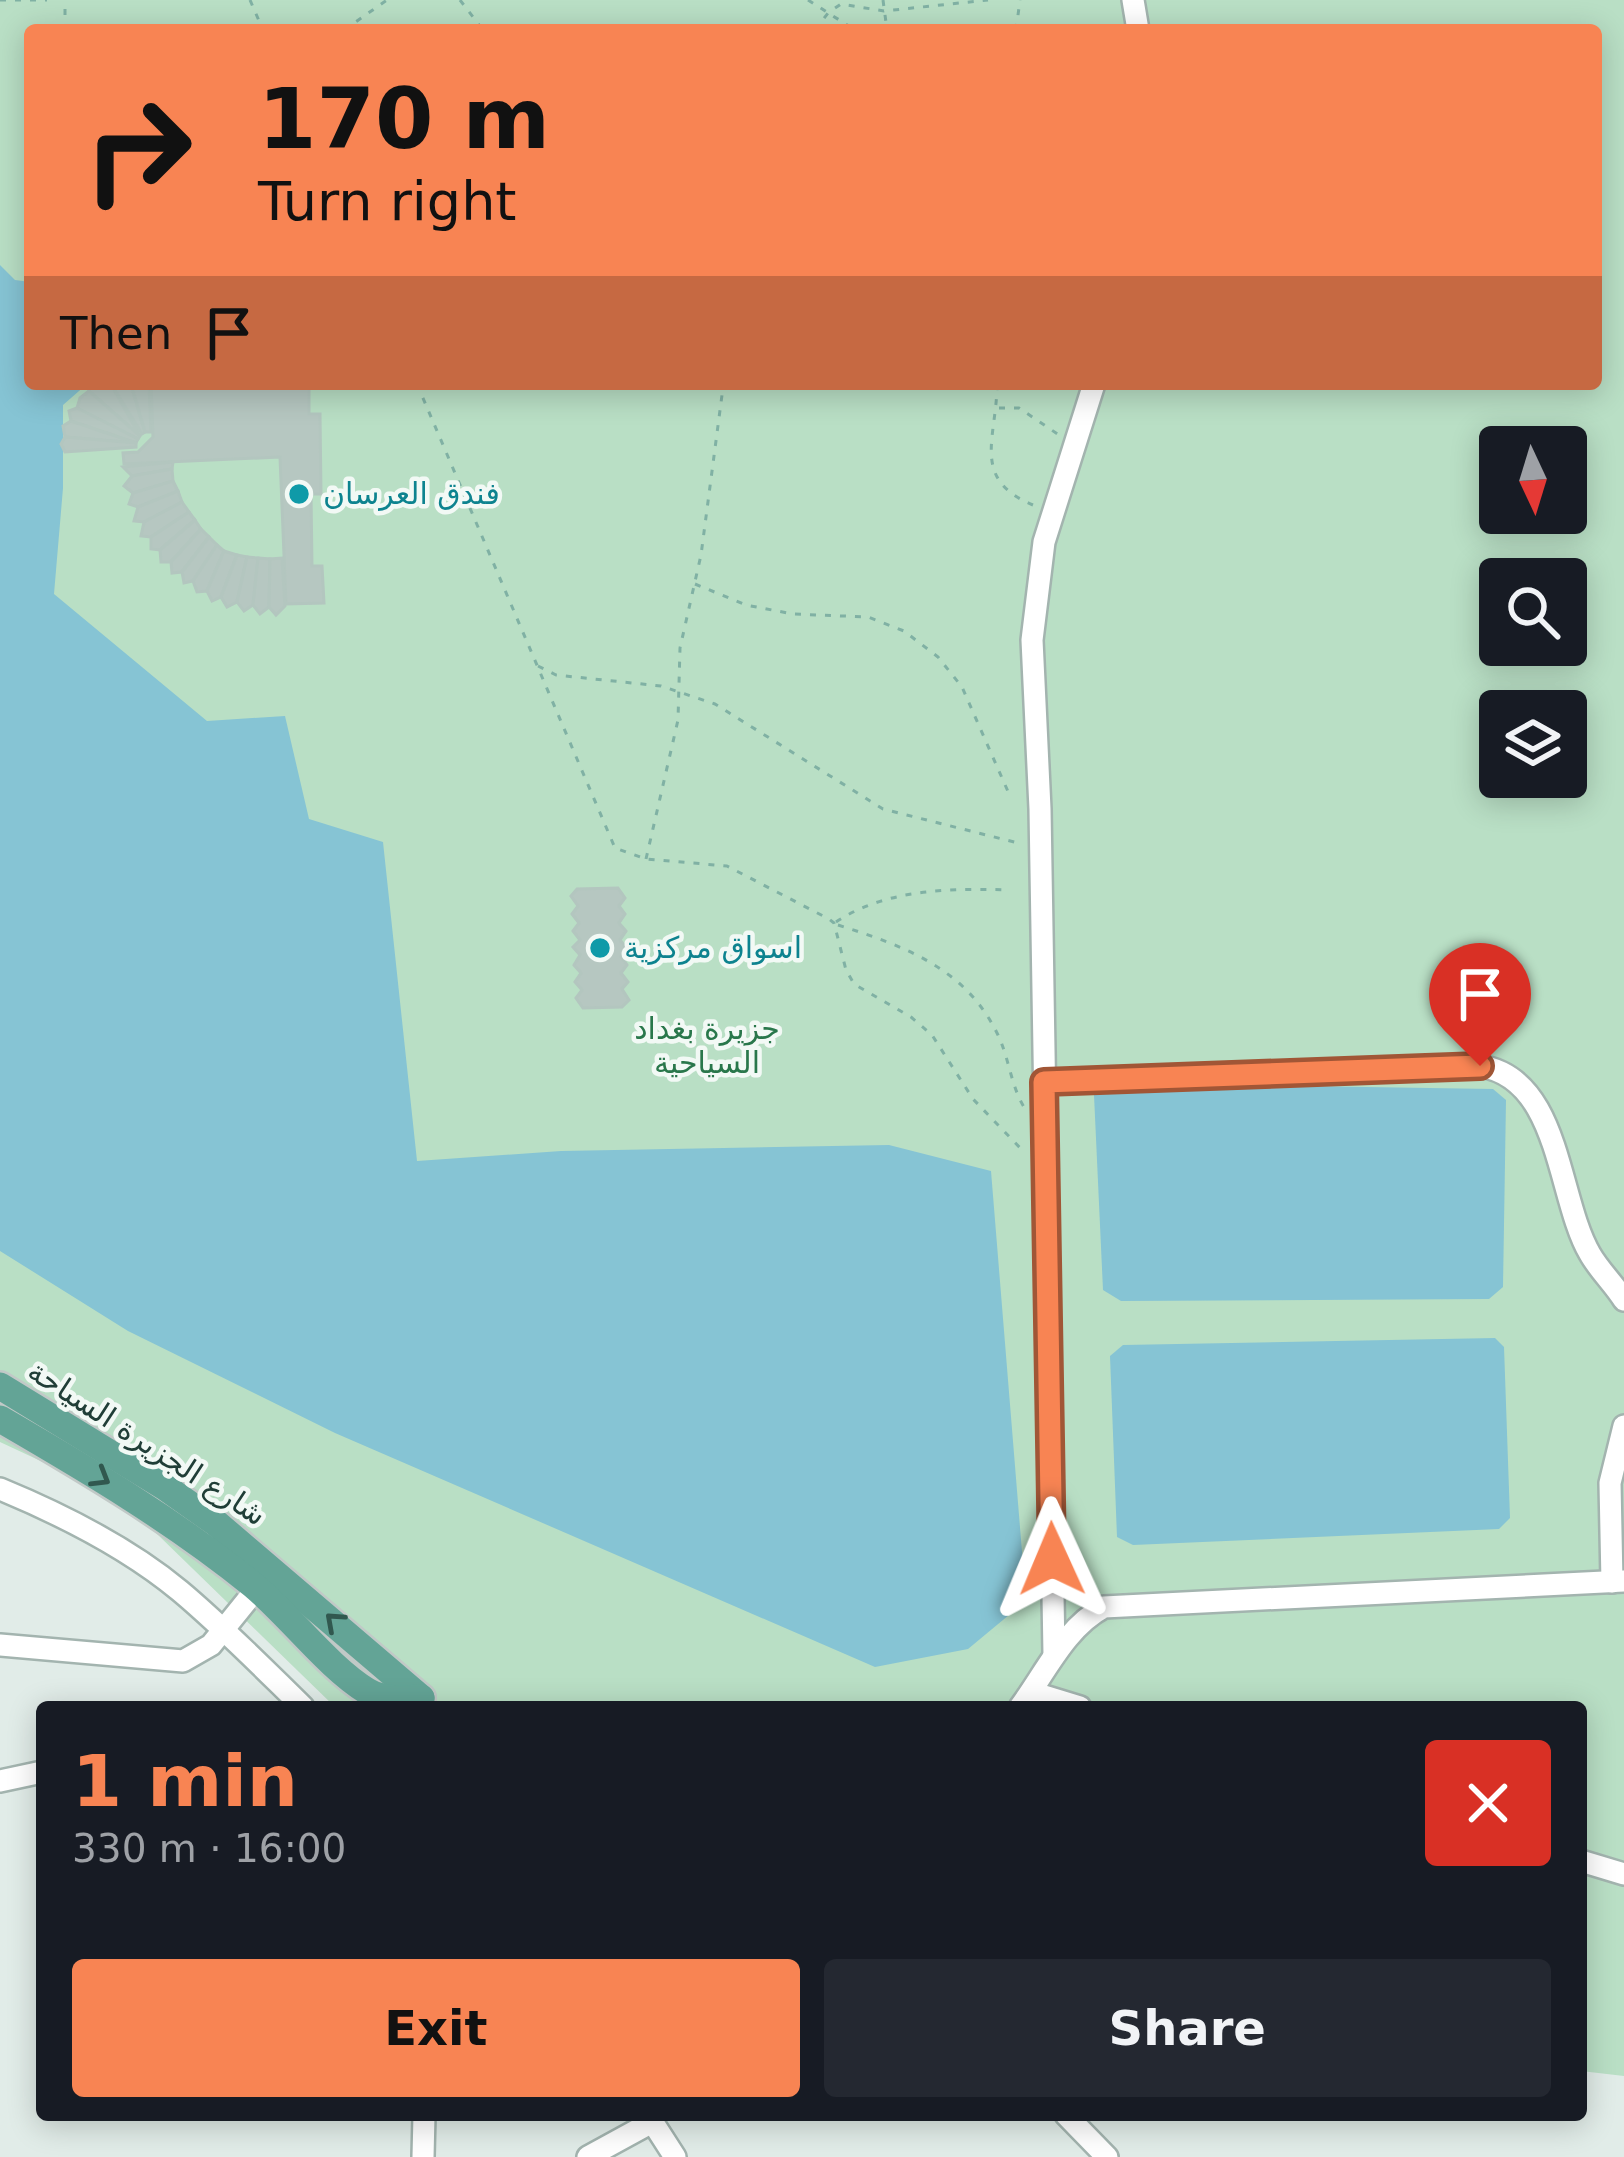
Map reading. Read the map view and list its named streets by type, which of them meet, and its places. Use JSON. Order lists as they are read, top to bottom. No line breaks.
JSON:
{"streets":{"main road":["شارع الجزيرة السياحة"]},"parks":["جزيرة بغداد السياحية"],"places":["فندق العرسان","اسواق مركزية"],"north":"bottom","page":{"turn":["170 m","Turn right"],"then":"Then","heading":["1 min","330 m · 16:00"],"buttons":["Exit","Share"]}}
